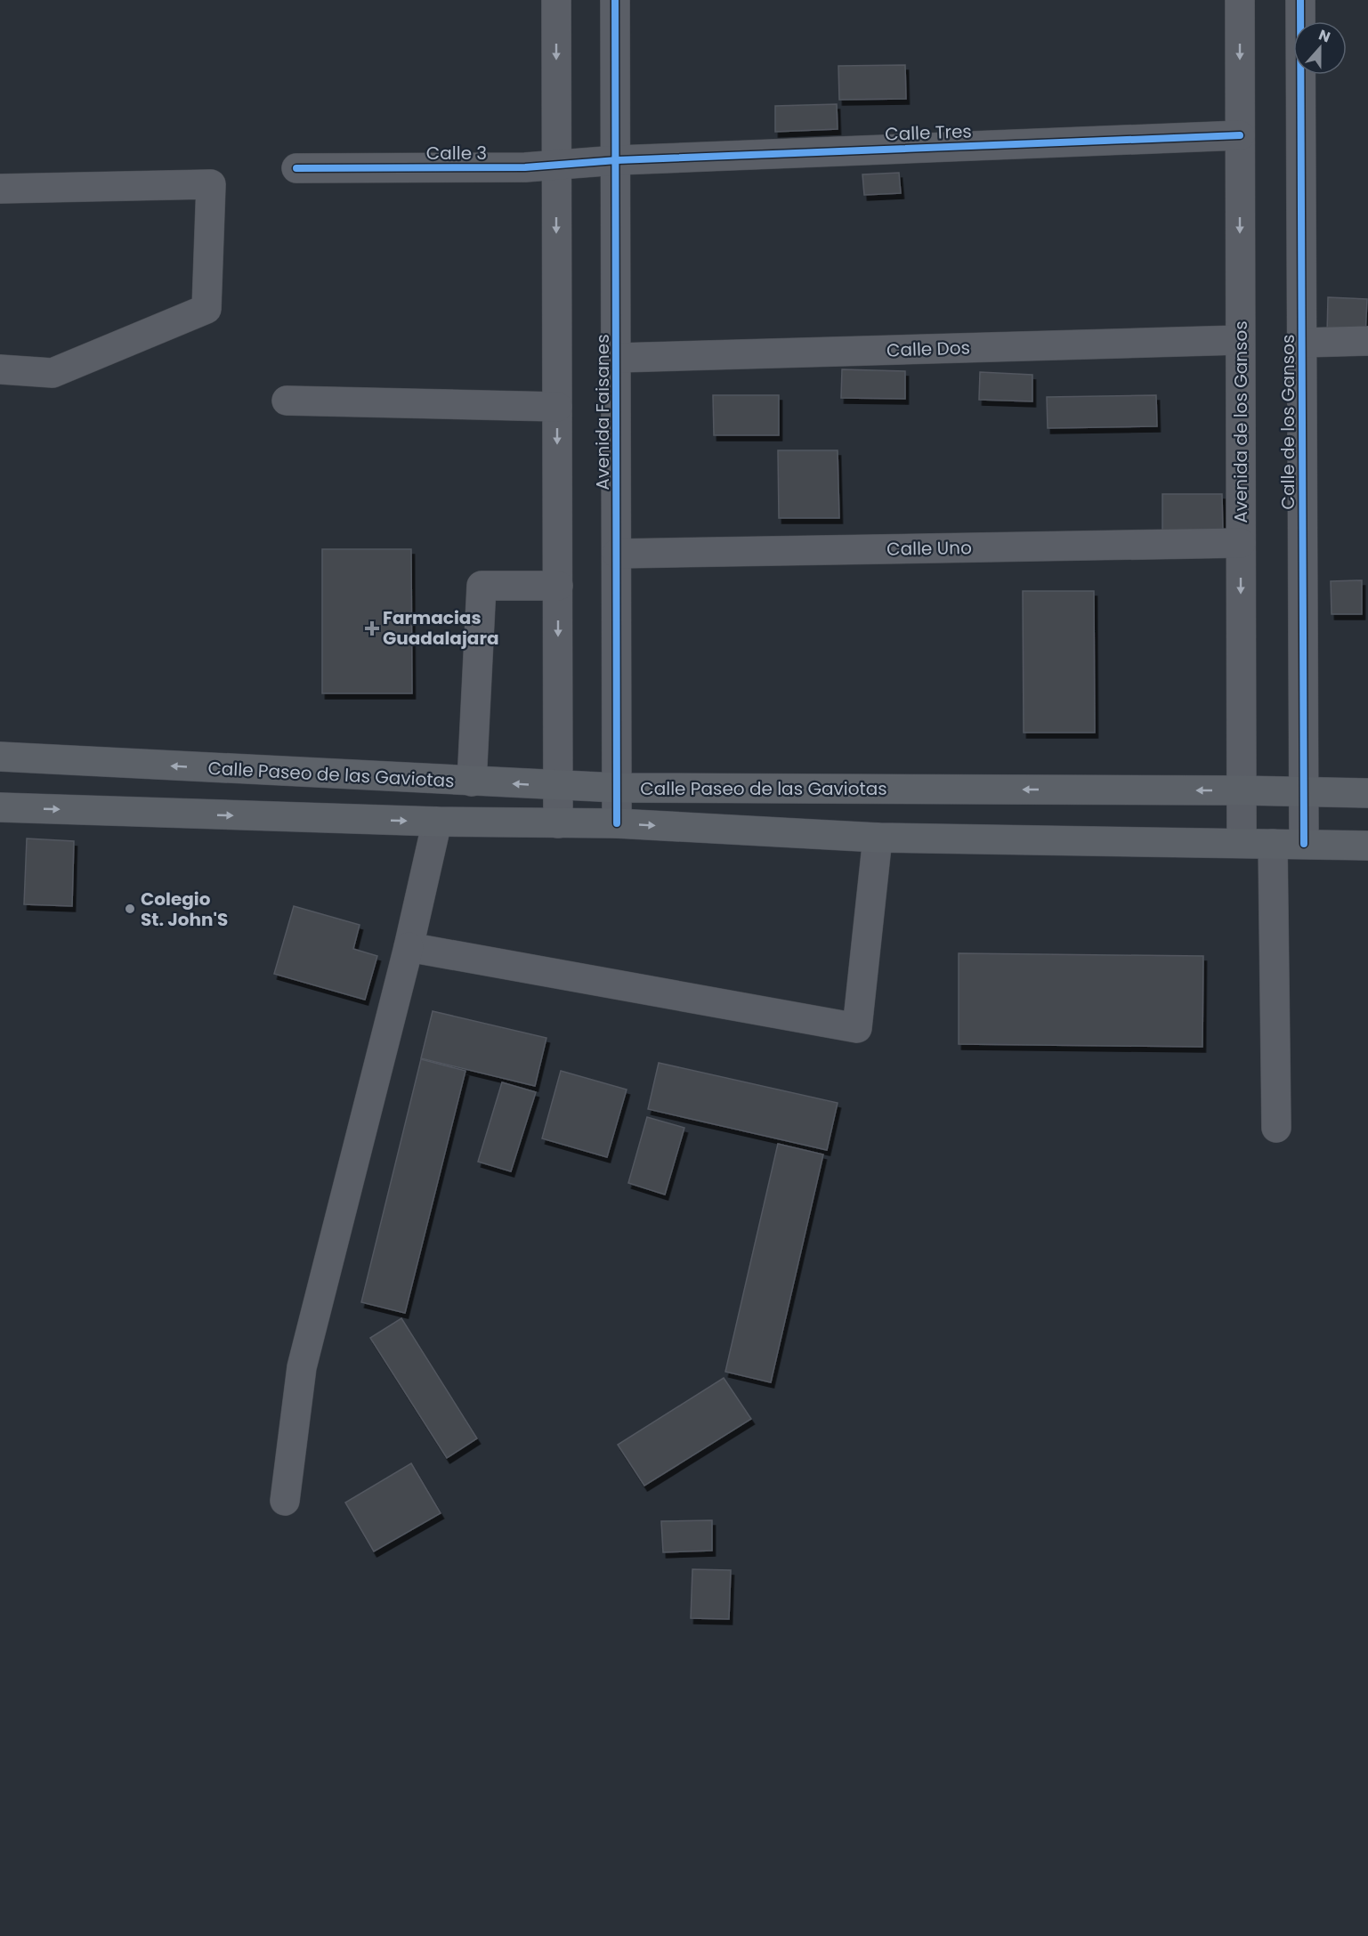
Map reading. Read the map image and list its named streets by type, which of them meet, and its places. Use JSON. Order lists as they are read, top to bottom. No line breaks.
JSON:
{"streets":{"main road":["Calle Paseo de las Gaviotas"],"street":["Calle Tres","Calle 3","Calle Dos","Avenida Faisanes","Avenida de los Gansos","Calle de los Gansos","Calle Uno"]},"crossings":[["Calle Tres","Calle 3"],["Calle Tres","Avenida Faisanes"],["Calle Tres","Avenida de los Gansos"],["Calle 3","Avenida Faisanes"],["Calle Dos","Avenida Faisanes"],["Calle Dos","Avenida de los Gansos"],["Avenida Faisanes","Calle Uno"],["Avenida Faisanes","Calle Paseo de las Gaviotas"],["Avenida de los Gansos","Calle Uno"],["Avenida de los Gansos","Calle Paseo de las Gaviotas"],["Calle de los Gansos","Calle Paseo de las Gaviotas"]],"one_way":["Avenida de los Gansos"],"places":{"health":["Farmacias Guadalajara"],"other":["Colegio St. John'S"]},"north":"top"}
